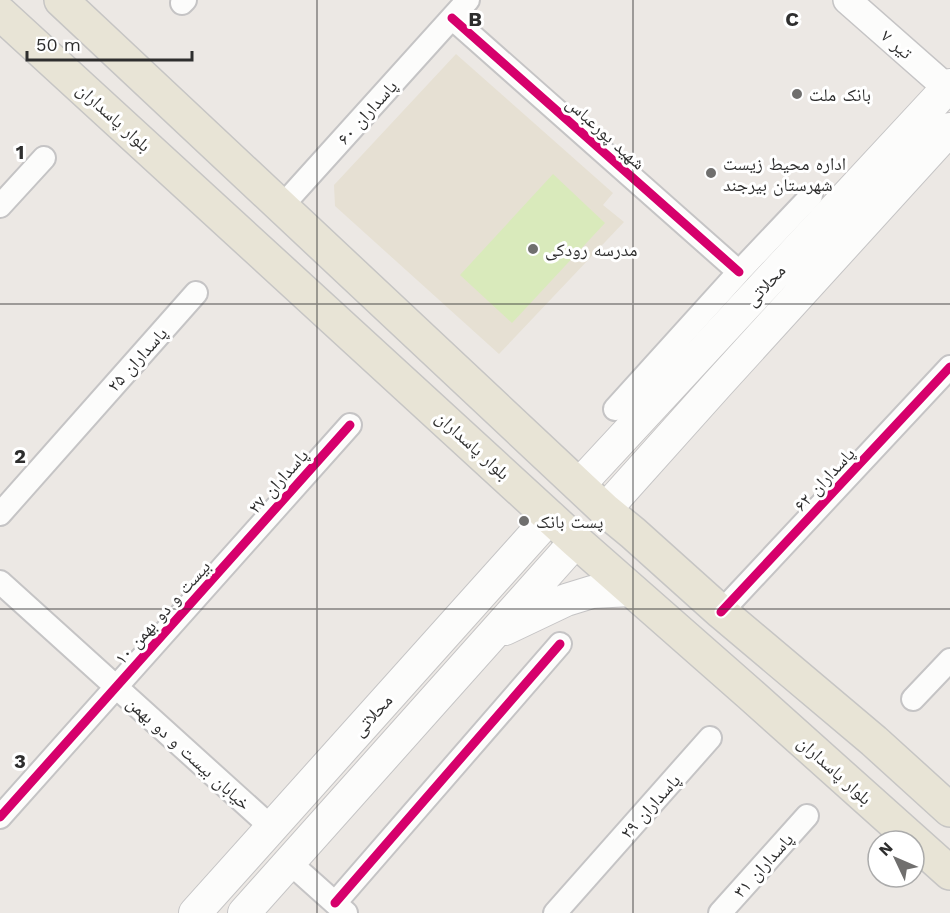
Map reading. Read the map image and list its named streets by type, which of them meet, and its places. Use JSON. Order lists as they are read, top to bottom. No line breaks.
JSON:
{"streets":{"main road":["بلوار پاسداران","محلاتی"],"street":["۷ تیر","پاسداران ۶۰","شهید پورعباس","پاسداران ۲۵","پاسداران ۶۲","پاسداران ۲۷","بیست و دو بهمن ۱۰","خیابان بیست و دو بهمن","پاسداران ۲۹","پاسداران ۳۱"]},"crossings":[["۷ تیر","محلاتی"],["پاسداران ۶۰","شهید پورعباس"],["بلوار پاسداران","محلاتی"],["محلاتی","خیابان بیست و دو بهمن"],["پاسداران ۲۷","بیست و دو بهمن ۱۰"],["بیست و دو بهمن ۱۰","خیابان بیست و دو بهمن"]],"places":["بانک ملت","اداره محیط زیست شهرستان بیرجند","مدرسه رودکی","پست بانک"],"scale_bar":"50 m","north":"top left","grid":{"columns":["B","C"],"rows":["1","2","3"]}}
